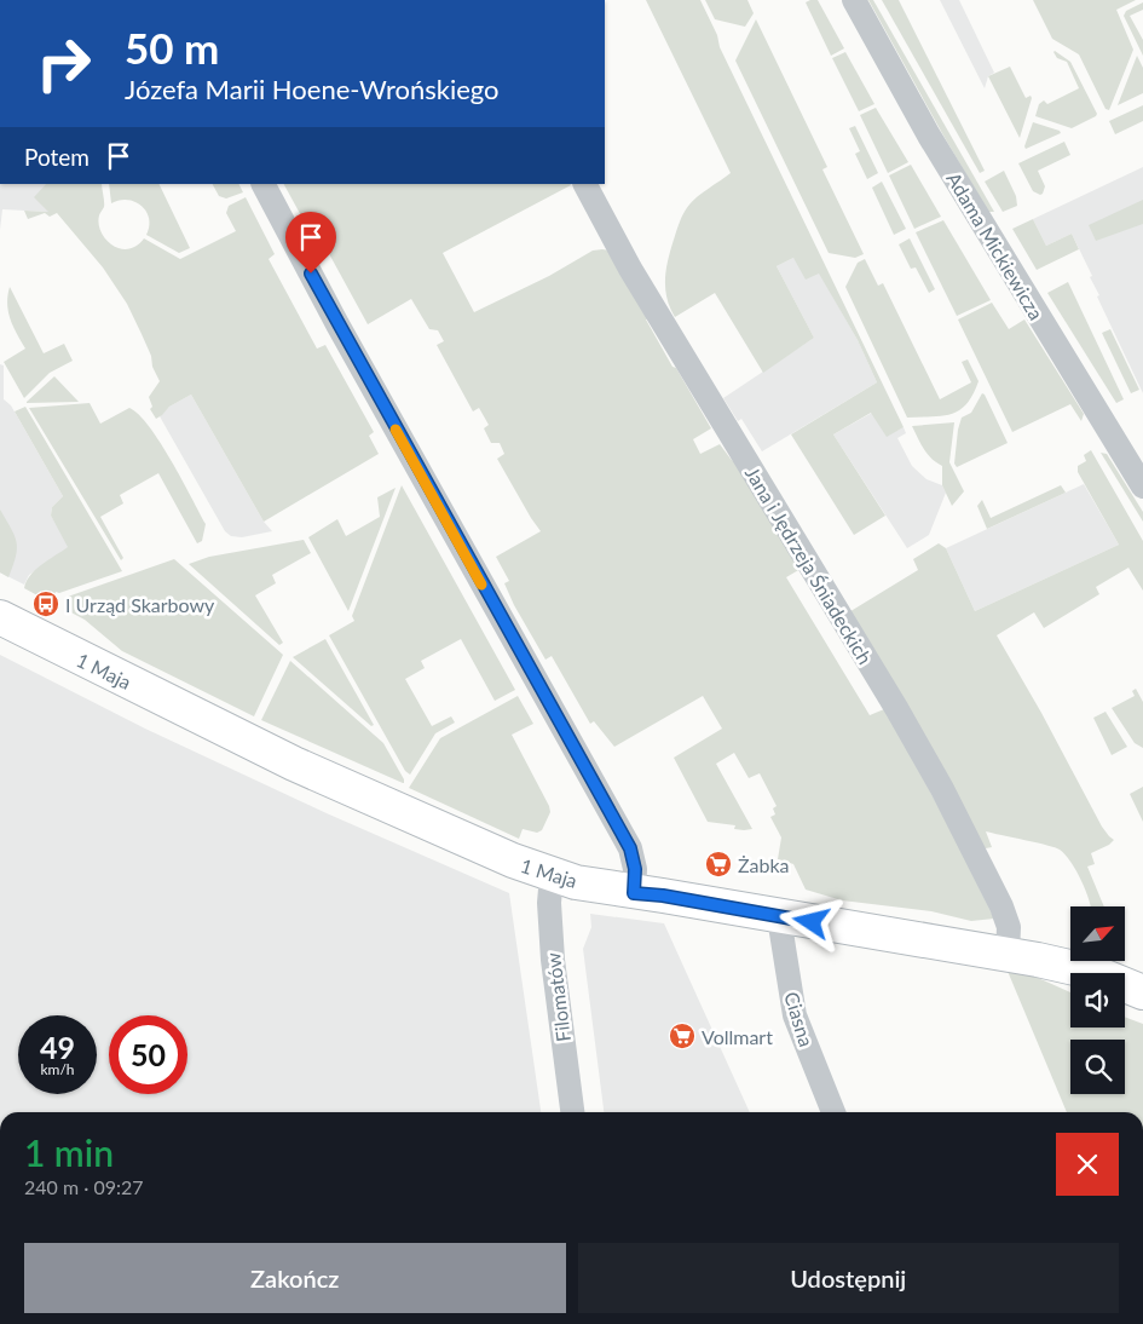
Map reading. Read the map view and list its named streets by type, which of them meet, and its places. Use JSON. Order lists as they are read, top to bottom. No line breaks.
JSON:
{"streets":{"main road":["1 Maja"],"street":["Adama Mickiewicza","Jana i Jędrzeja Śniadeckich","Filomatów","Ciasna"]},"crossings":[["Jana i Jędrzeja Śniadeckich","1 Maja"],["1 Maja","Filomatów"],["1 Maja","Ciasna"]],"places":{"bus stop":["I Urząd Skarbowy"],"supermarket":["Żabka","Vollmart"]},"north":"top right","page":{"turn":["50 m","Józefa Marii Hoene-Wrońskiego"],"then":"Potem","speed":"49 km/h","limit":"50","heading":["1 min","240 m · 09:27"],"buttons":["Zakończ","Udostępnij"]}}
